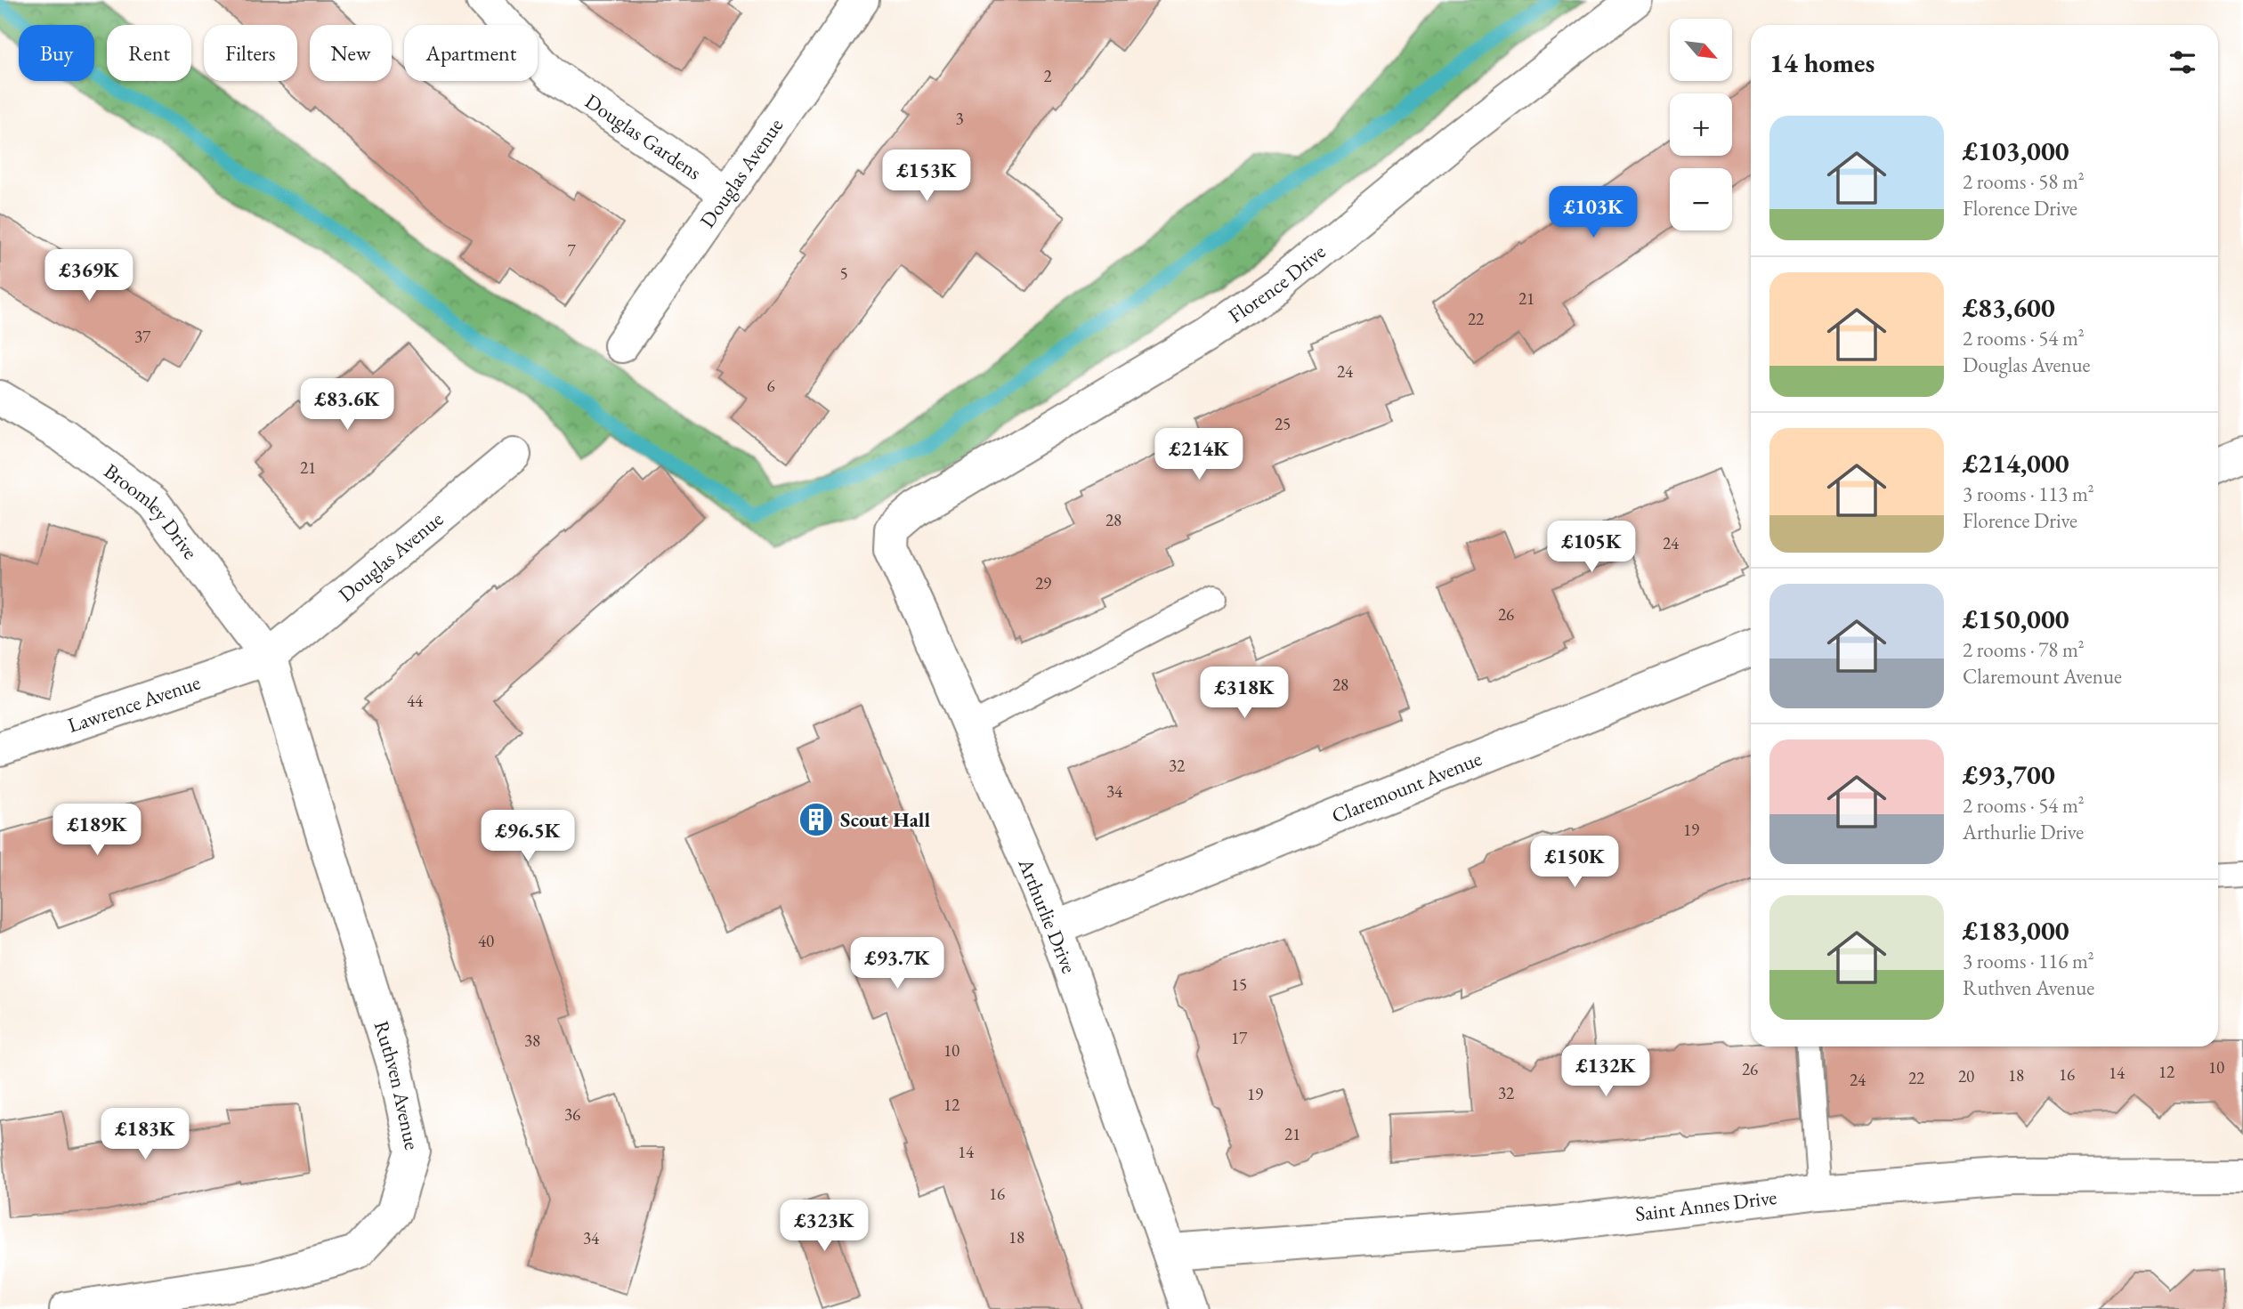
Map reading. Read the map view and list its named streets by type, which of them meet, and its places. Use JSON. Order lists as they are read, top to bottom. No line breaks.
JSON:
{"streets":{"street":["Douglas Gardens","Douglas Avenue","Florence Drive","Broomley Drive","Lawrence Avenue","Claremount Avenue","Arthurlie Drive","Ruthven Avenue","Saint Annes Drive"]},"crossings":[["Douglas Gardens","Douglas Avenue"],["Douglas Avenue","Broomley Drive"],["Douglas Avenue","Lawrence Avenue"],["Douglas Avenue","Ruthven Avenue"],["Florence Drive","Arthurlie Drive"],["Broomley Drive","Lawrence Avenue"],["Broomley Drive","Ruthven Avenue"],["Lawrence Avenue","Ruthven Avenue"],["Claremount Avenue","Arthurlie Drive"],["Arthurlie Drive","Saint Annes Drive"]],"places":{"building":["Scout Hall"]},"house_numbers":["2","3","7","5","21","22","37","24","6","25","21","28","24","29","26","28","44","32","34","19","40","15","17","38","10","10","26","12","14","16","18","20","22","24","32","19","12","36","21","14","16","18","34"],"north":"bottom right","page":{"map_buttons":["+","−"],"chip":["Buy","Rent","Filters","New","Apartment"],"heading":"14 homes","list":[{"name":"£103,000","note":"2 rooms · 58 m² · Florence Drive"},{"name":"£83,600","note":"2 rooms · 54 m² · Douglas Avenue"},{"name":"£214,000","note":"3 rooms · 113 m² · Florence Drive"},{"name":"£150,000","note":"2 rooms · 78 m² · Claremount Avenue"},{"name":"£93,700","note":"2 rooms · 54 m² · Arthurlie Drive"},{"name":"£183,000","note":"3 rooms · 116 m² · Ruthven Avenue"}],"price":["£153K","£103K","£369K","£83.6K","£214K","£105K","£318K","£189K","£96.5K","£150K","£93.7K","£132K","£183K","£323K"]}}
